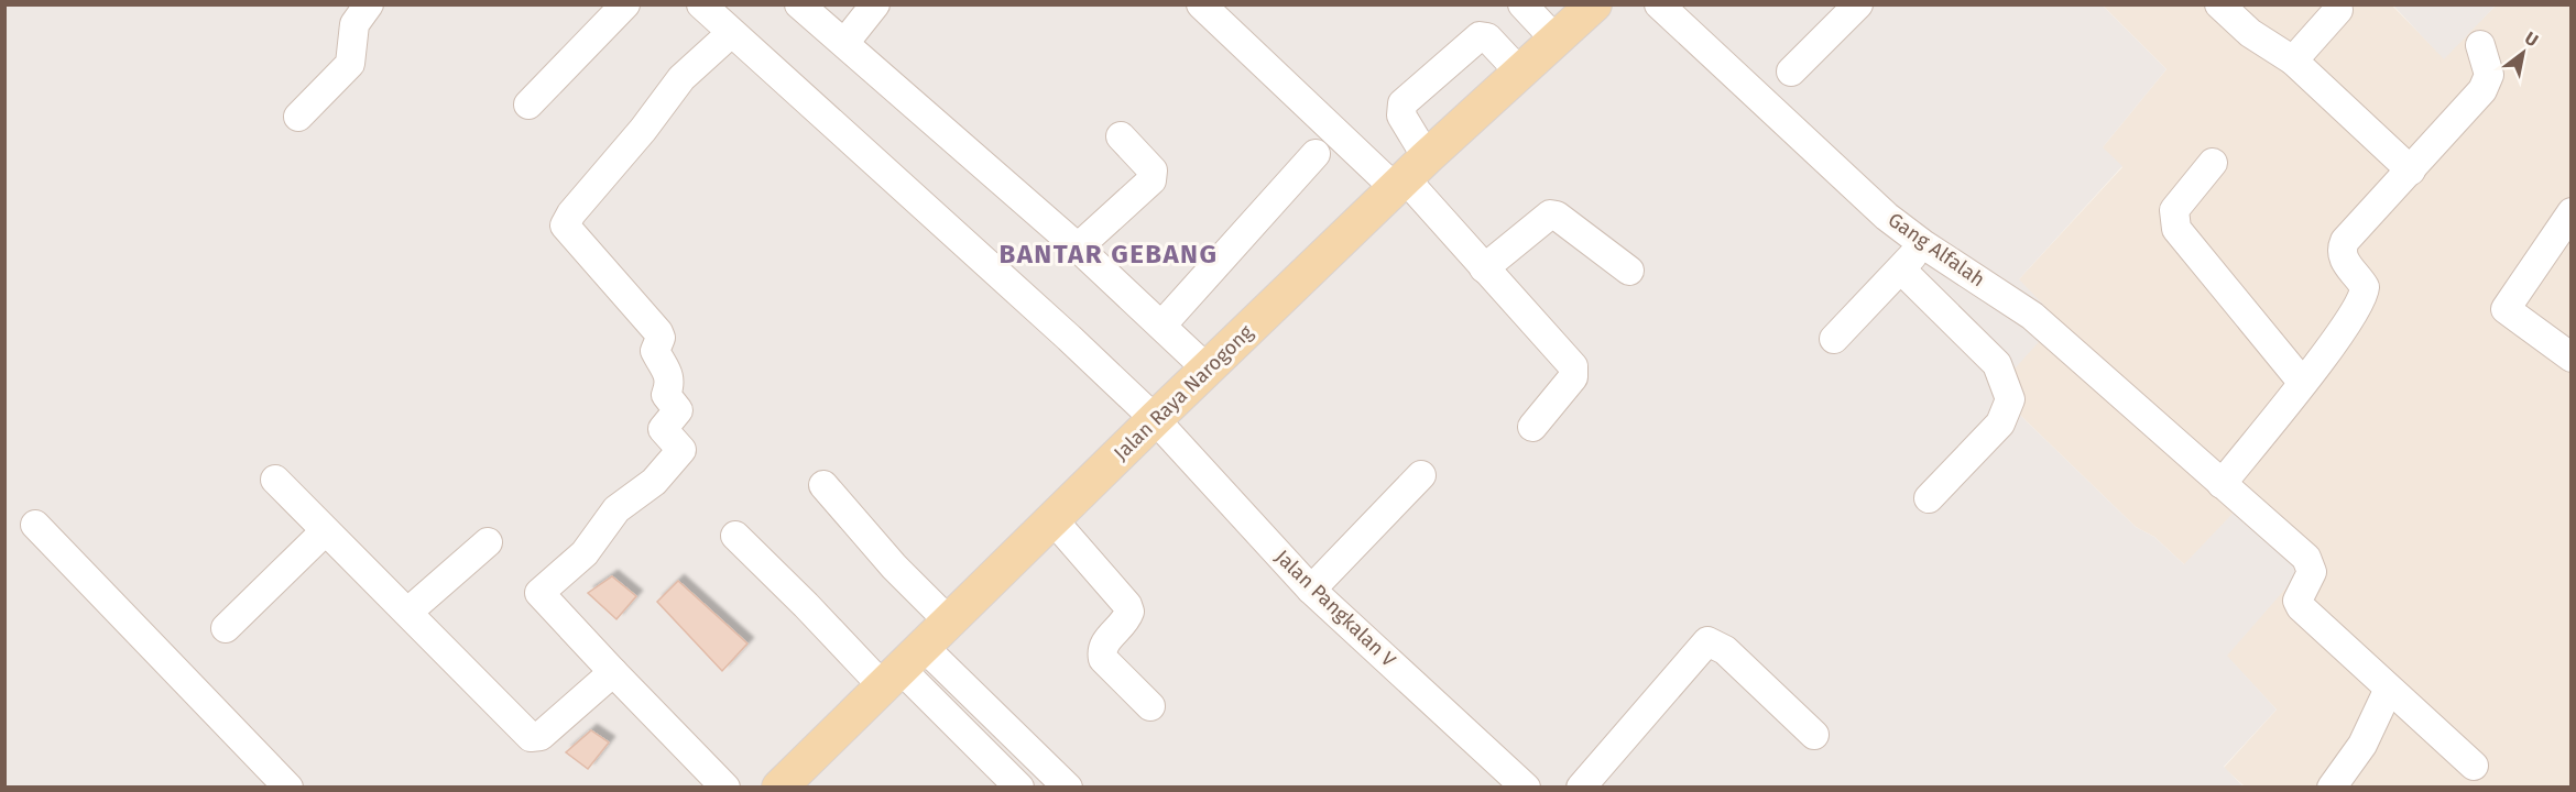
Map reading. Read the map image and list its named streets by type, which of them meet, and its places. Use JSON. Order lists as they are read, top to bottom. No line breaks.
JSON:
{"streets":{"main road":["Jalan Raya Narogong"],"street":["Gang Alfalah","Jalan Pangkalan V"]},"crossings":[["Jalan Raya Narogong","Jalan Pangkalan V"]],"districts":["BANTAR GEBANG"],"north":"top right"}
